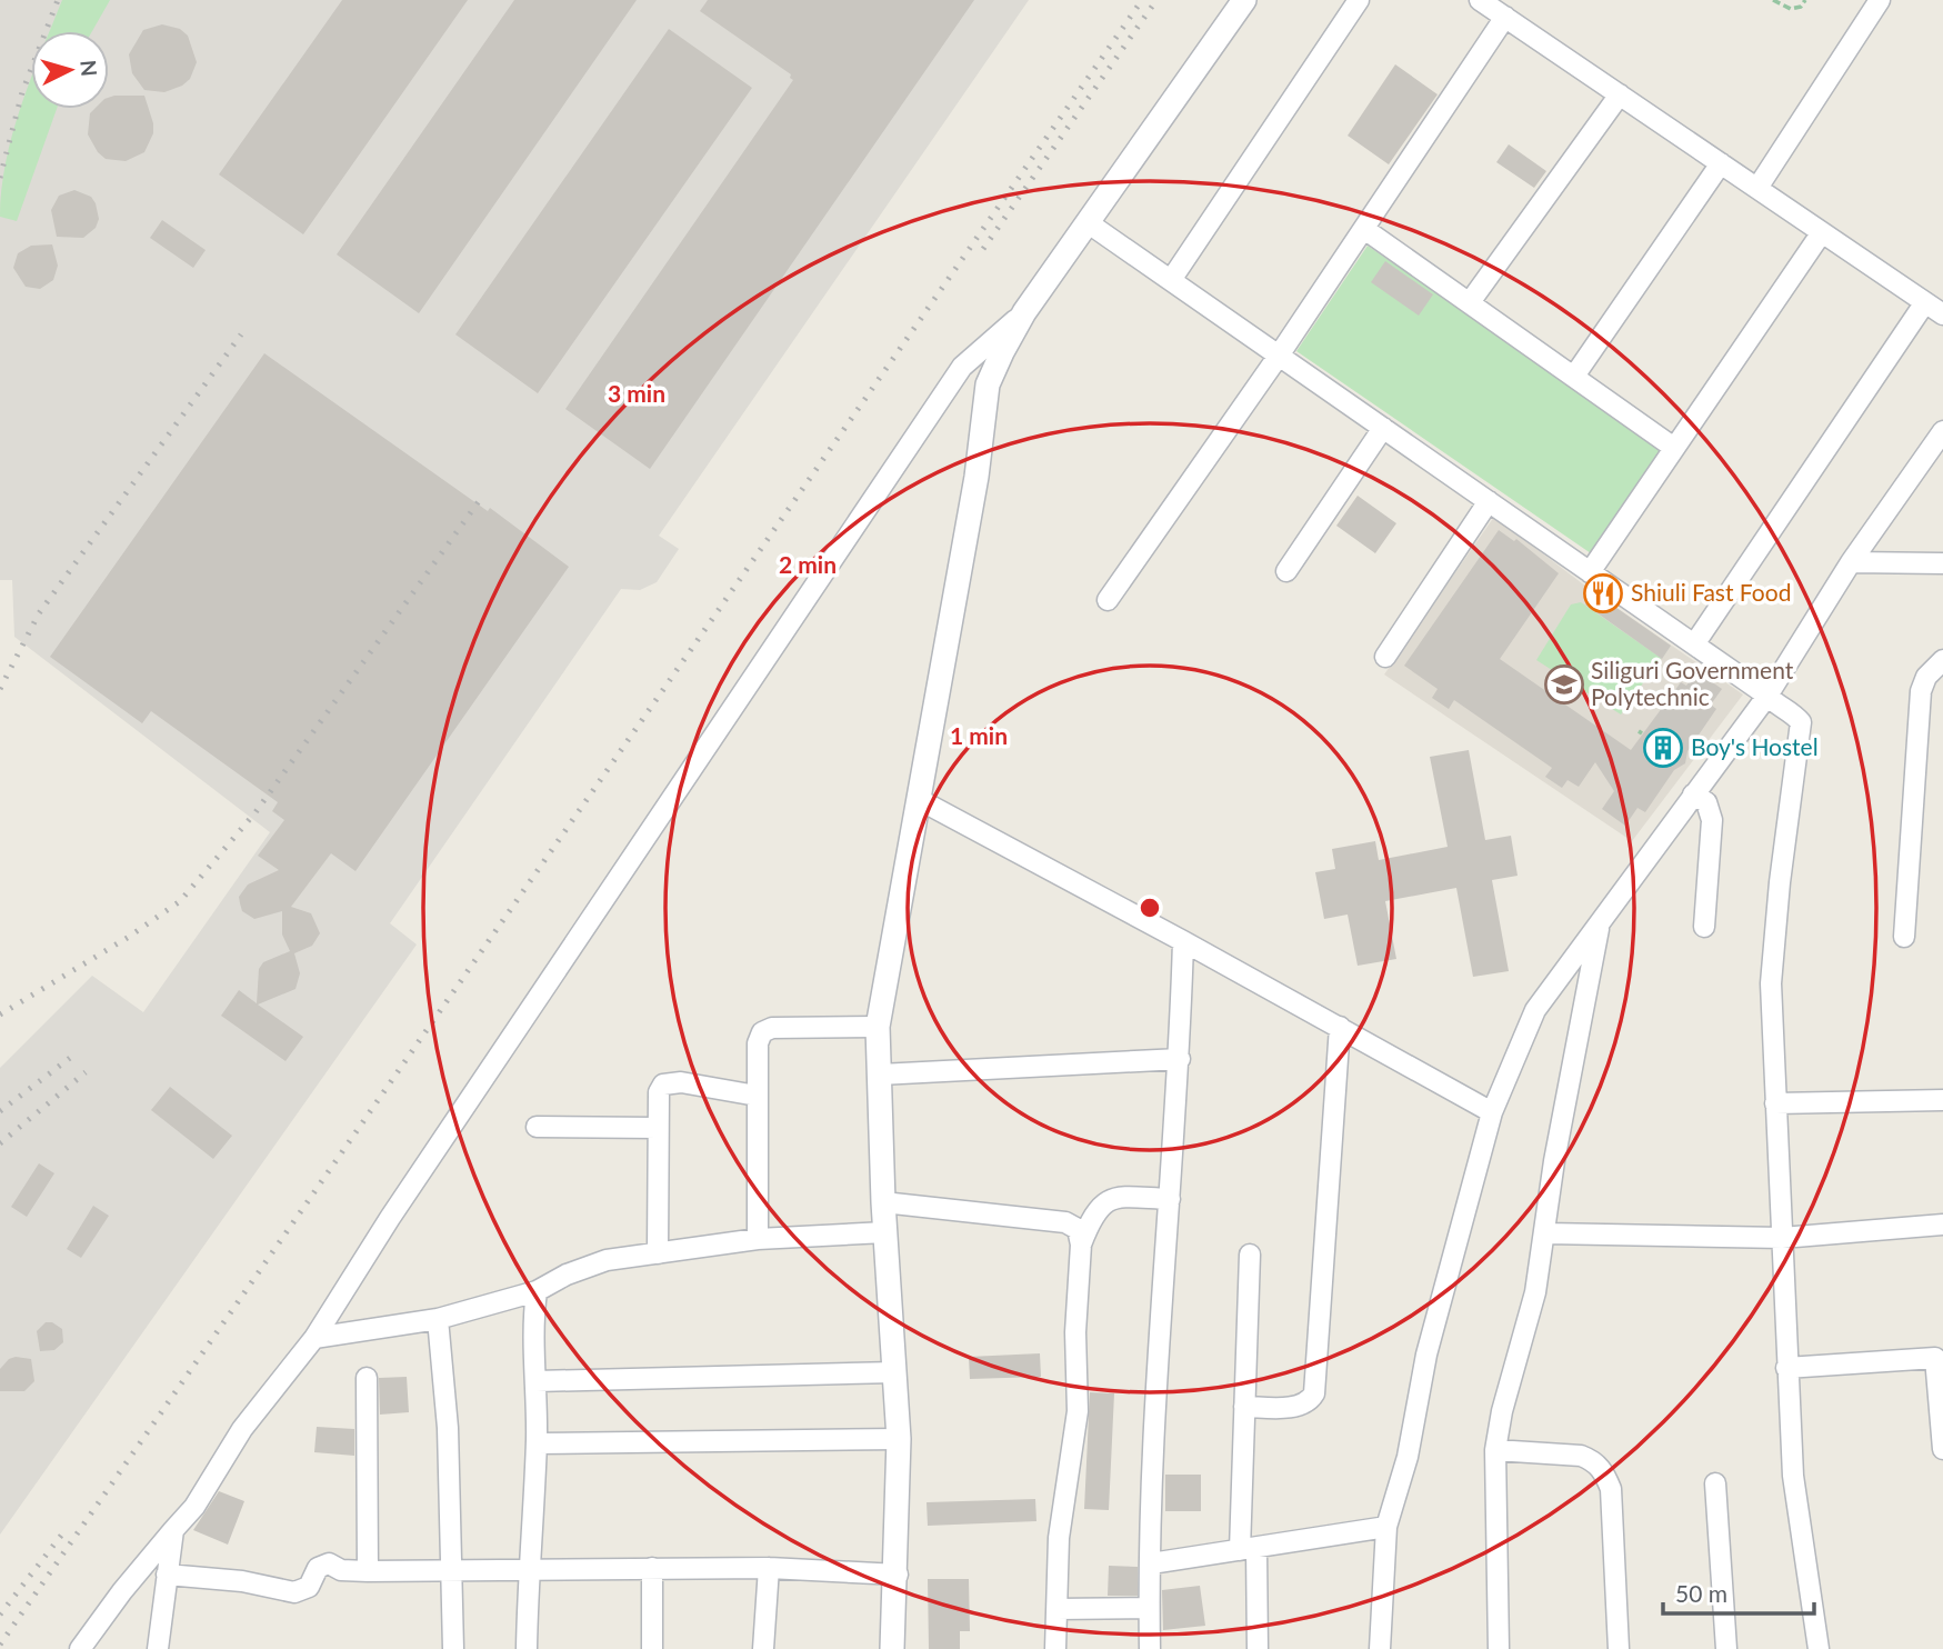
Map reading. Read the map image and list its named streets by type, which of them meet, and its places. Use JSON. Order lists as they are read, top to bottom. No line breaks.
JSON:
{"places":{"restaurant":["Shiuli Fast Food"],"school or university":["Siliguri Government Polytechnic"],"building":["Boy's Hostel"]},"scale_bar":"50 m","north":"right","rings":["3 min","2 min","1 min"]}
